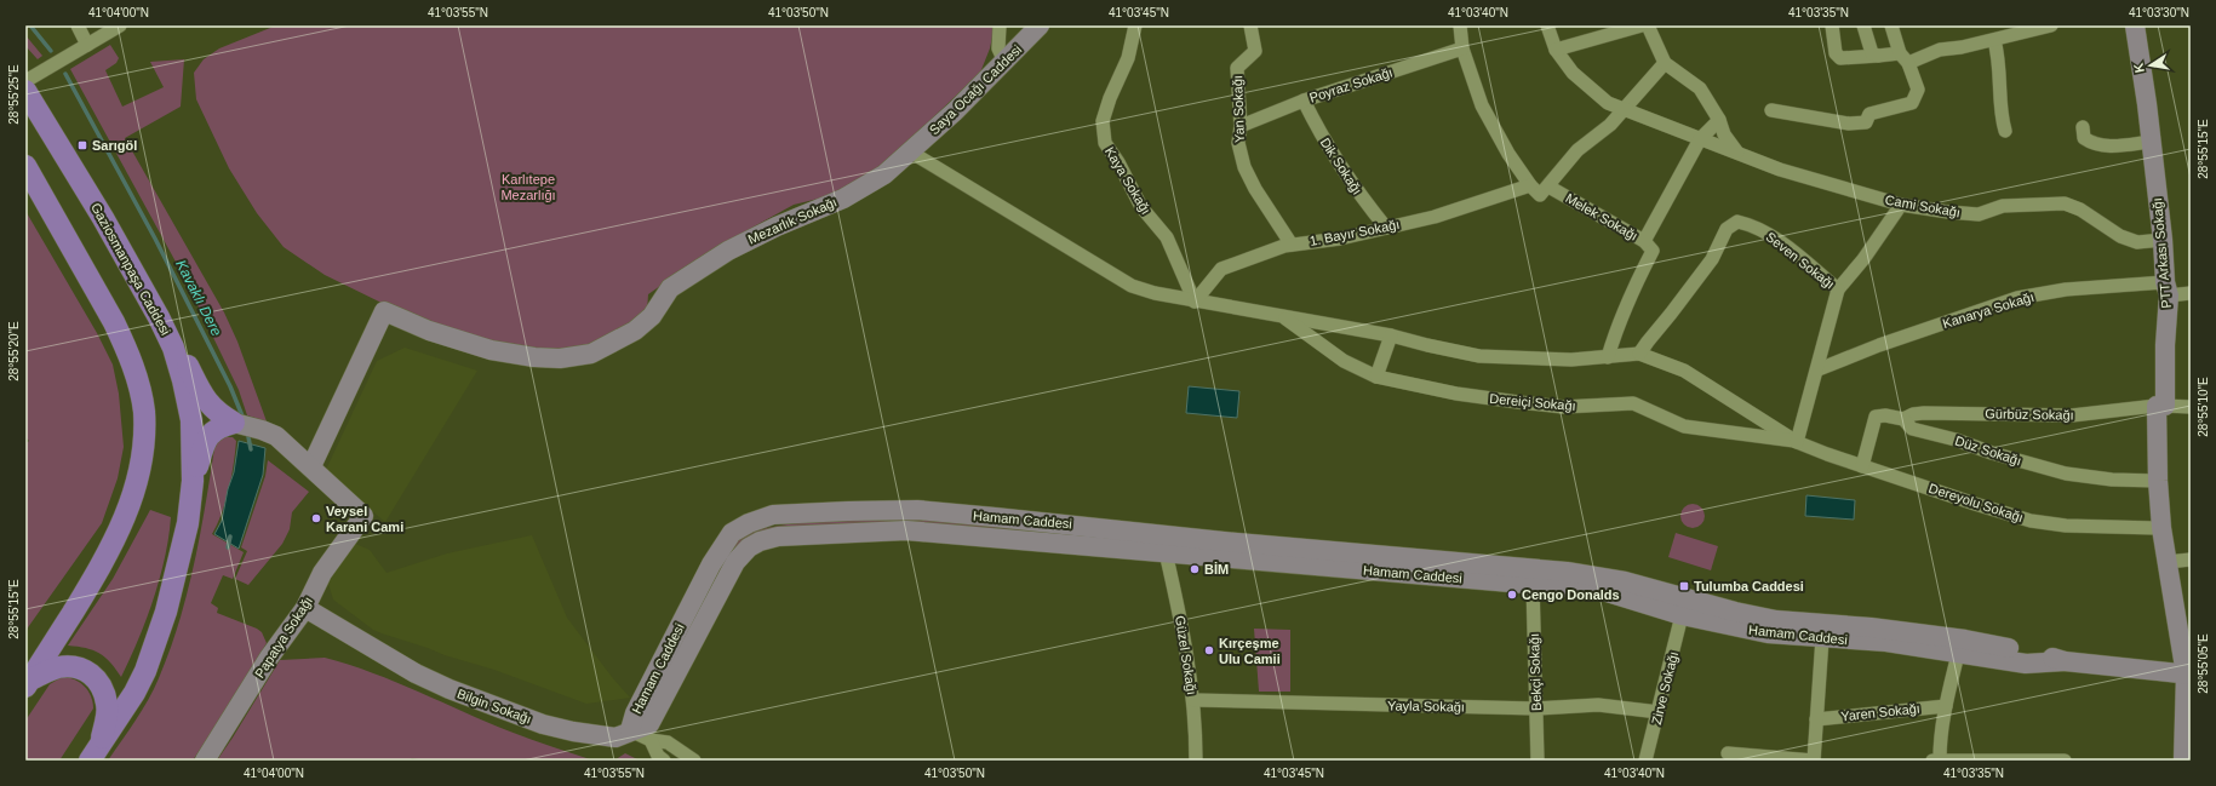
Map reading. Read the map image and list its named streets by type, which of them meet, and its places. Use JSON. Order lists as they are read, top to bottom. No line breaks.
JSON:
{"streets":{"main road":["Saya Ocağı Caddesi","Mezarlık Sokağı","PTT Arkası Sokağı","Gaziosmanpaşa Caddesi","Hamam Caddesi","Papatya Sokağı","Bilgin Sokağı"],"street":["Poyraz Sokağı","Yan Sokağı","Dik Sokağı","Kaya Sokağı","Cami Sokağı","Melek Sokağı","1. Bayır Sokağı","Seven Sokağı","Kanarya Sokağı","Dereiçi Sokağı","Gürbüz Sokağı","Düz Sokağı","Dereyolu Sokağı","Güzel Sokağı","Bekçi Sokağı","Zirve Sokağı","Yayla Sokağı","Yaren Sokağı"]},"crossings":[["Poyraz Sokağı","Yan Sokağı"],["Poyraz Sokağı","Dik Sokağı"],["Saya Ocağı Caddesi","Mezarlık Sokağı"],["Yan Sokağı","1. Bayır Sokağı"],["Dik Sokağı","1. Bayır Sokağı"],["Kaya Sokağı","1. Bayır Sokağı"],["Cami Sokağı","PTT Arkası Sokağı"],["Cami Sokağı","Seven Sokağı"],["Melek Sokağı","1. Bayır Sokağı"],["Mezarlık Sokağı","Papatya Sokağı"],["PTT Arkası Sokağı","Kanarya Sokağı"],["PTT Arkası Sokağı","Gürbüz Sokağı"],["PTT Arkası Sokağı","Düz Sokağı"],["PTT Arkası Sokağı","Dereyolu Sokağı"],["PTT Arkası Sokağı","Hamam Caddesi"],["Dereiçi Sokağı","Dereyolu Sokağı"],["Gürbüz Sokağı","Düz Sokağı"],["Düz Sokağı","Dereyolu Sokağı"],["Hamam Caddesi","Güzel Sokağı"],["Hamam Caddesi","Bekçi Sokağı"],["Hamam Caddesi","Zirve Sokağı"],["Hamam Caddesi","Bilgin Sokağı"],["Papatya Sokağı","Bilgin Sokağı"],["Güzel Sokağı","Yayla Sokağı"],["Bekçi Sokağı","Yayla Sokağı"],["Zirve Sokağı","Yayla Sokağı"]],"water":["Kavaklı Dere"],"parks":["Karlıtepe Mezarlığı"],"places":{"transit":["Sarıgöl","Tulumba Caddesi"],"other":["Veysel Karani Cami","BİM","Cengo Donalds","Kırçeşme Ulu Camii"]},"north":"left","coordinates":["41°04'00\"N","41°03'55\"N","41°03'50\"N","41°03'45\"N","41°03'40\"N","41°03'35\"N","41°03'30\"N","28°55'25\"E","28°55'15\"E","28°55'20\"E","28°55'10\"E","28°55'05\"E"]}
